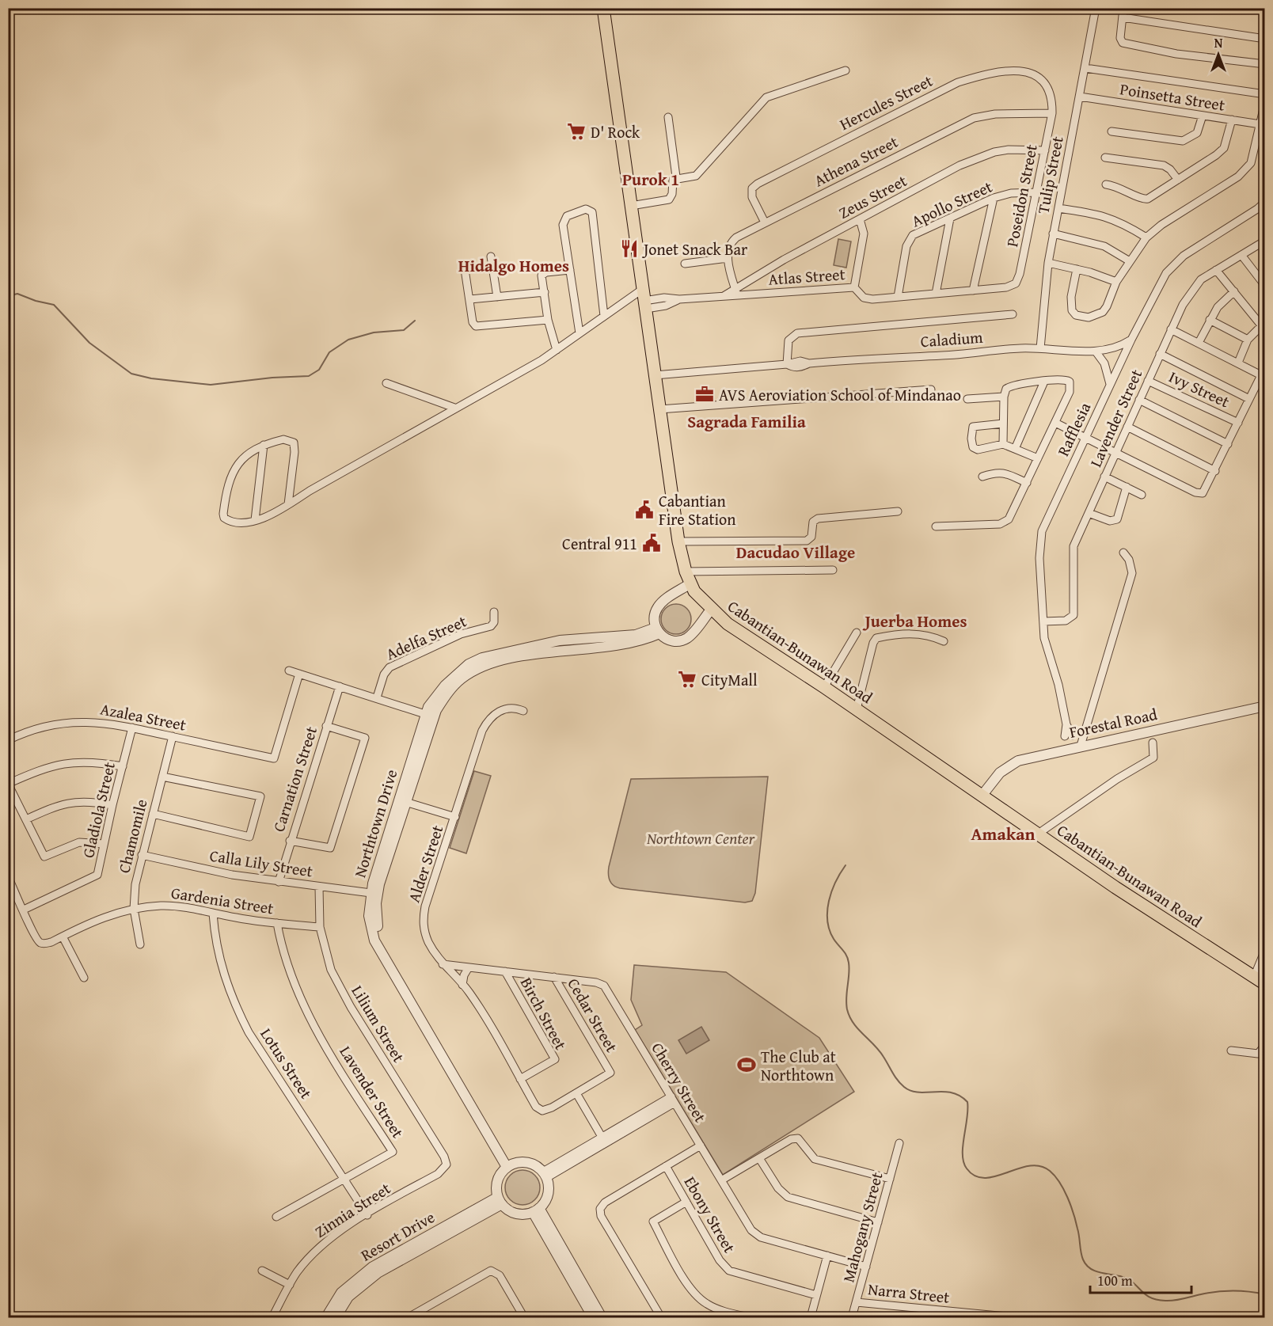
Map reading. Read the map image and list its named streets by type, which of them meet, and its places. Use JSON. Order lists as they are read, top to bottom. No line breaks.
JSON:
{"streets":{"main road":["Cabantian-Bunawan Road"],"street":["Poinsetta Street","Hercules Street","Athena Street","Tulip Street","Poseidon Street","Zeus Street","Apollo Street","Atlas Street","Caladium","Ivy Street","Lavender Street","Rafflesia","Adelfa Street","Azalea Street","Forestal Road","Carnation Street","Gladiola Street","Northtown Drive","Chamomile","Calla Lily Street","Alder Street","Gardenia Street","Birch Street","Cedar Street","Lilium Street","Lotus Street","Cherry Street","Zinnia Street","Ebony Street","Mahogany Street","Resort Drive","Narra Street"]},"crossings":[["Poinsetta Street","Tulip Street"],["Hercules Street","Athena Street"],["Hercules Street","Poseidon Street"],["Athena Street","Poseidon Street"],["Tulip Street","Caladium"],["Poseidon Street","Zeus Street"],["Poseidon Street","Apollo Street"],["Poseidon Street","Atlas Street"],["Zeus Street","Atlas Street"],["Zeus Street","Cabantian-Bunawan Road"],["Apollo Street","Atlas Street"],["Caladium","Rafflesia"],["Caladium","Cabantian-Bunawan Road"],["Ivy Street","Lavender Street"],["Lavender Street","Rafflesia"],["Lavender Street","Gardenia Street"],["Lavender Street","Lotus Street"],["Rafflesia","Forestal Road"],["Cabantian-Bunawan Road","Forestal Road"],["Cabantian-Bunawan Road","Northtown Drive"],["Azalea Street","Gladiola Street"],["Azalea Street","Chamomile"],["Carnation Street","Calla Lily Street"],["Gladiola Street","Gardenia Street"],["Northtown Drive","Calla Lily Street"],["Northtown Drive","Resort Drive"],["Chamomile","Calla Lily Street"],["Chamomile","Gardenia Street"],["Calla Lily Street","Lilium Street"],["Alder Street","Birch Street"],["Alder Street","Cedar Street"],["Alder Street","Cherry Street"],["Gardenia Street","Lilium Street"],["Gardenia Street","Lotus Street"],["Birch Street","Cherry Street"],["Cedar Street","Cherry Street"],["Lilium Street","Zinnia Street"],["Lotus Street","Zinnia Street"],["Cherry Street","Mahogany Street"],["Mahogany Street","Narra Street"]],"districts":["Purok 1","Hidalgo Homes","Sagrada Familia","Dacudao Village","Juerba Homes","Amakan"],"parks":["Northtown Center"],"places":{"supermarket":["D' Rock","CityMall"],"restaurant":["Jonet Snack Bar"],"office":["AVS Aeroviation School of Mindanao"],"public building":["Cabantian Fire Station","Central 911"],"sports":["The Club at Northtown"]},"scale_bar":"100 m","north":"top"}
